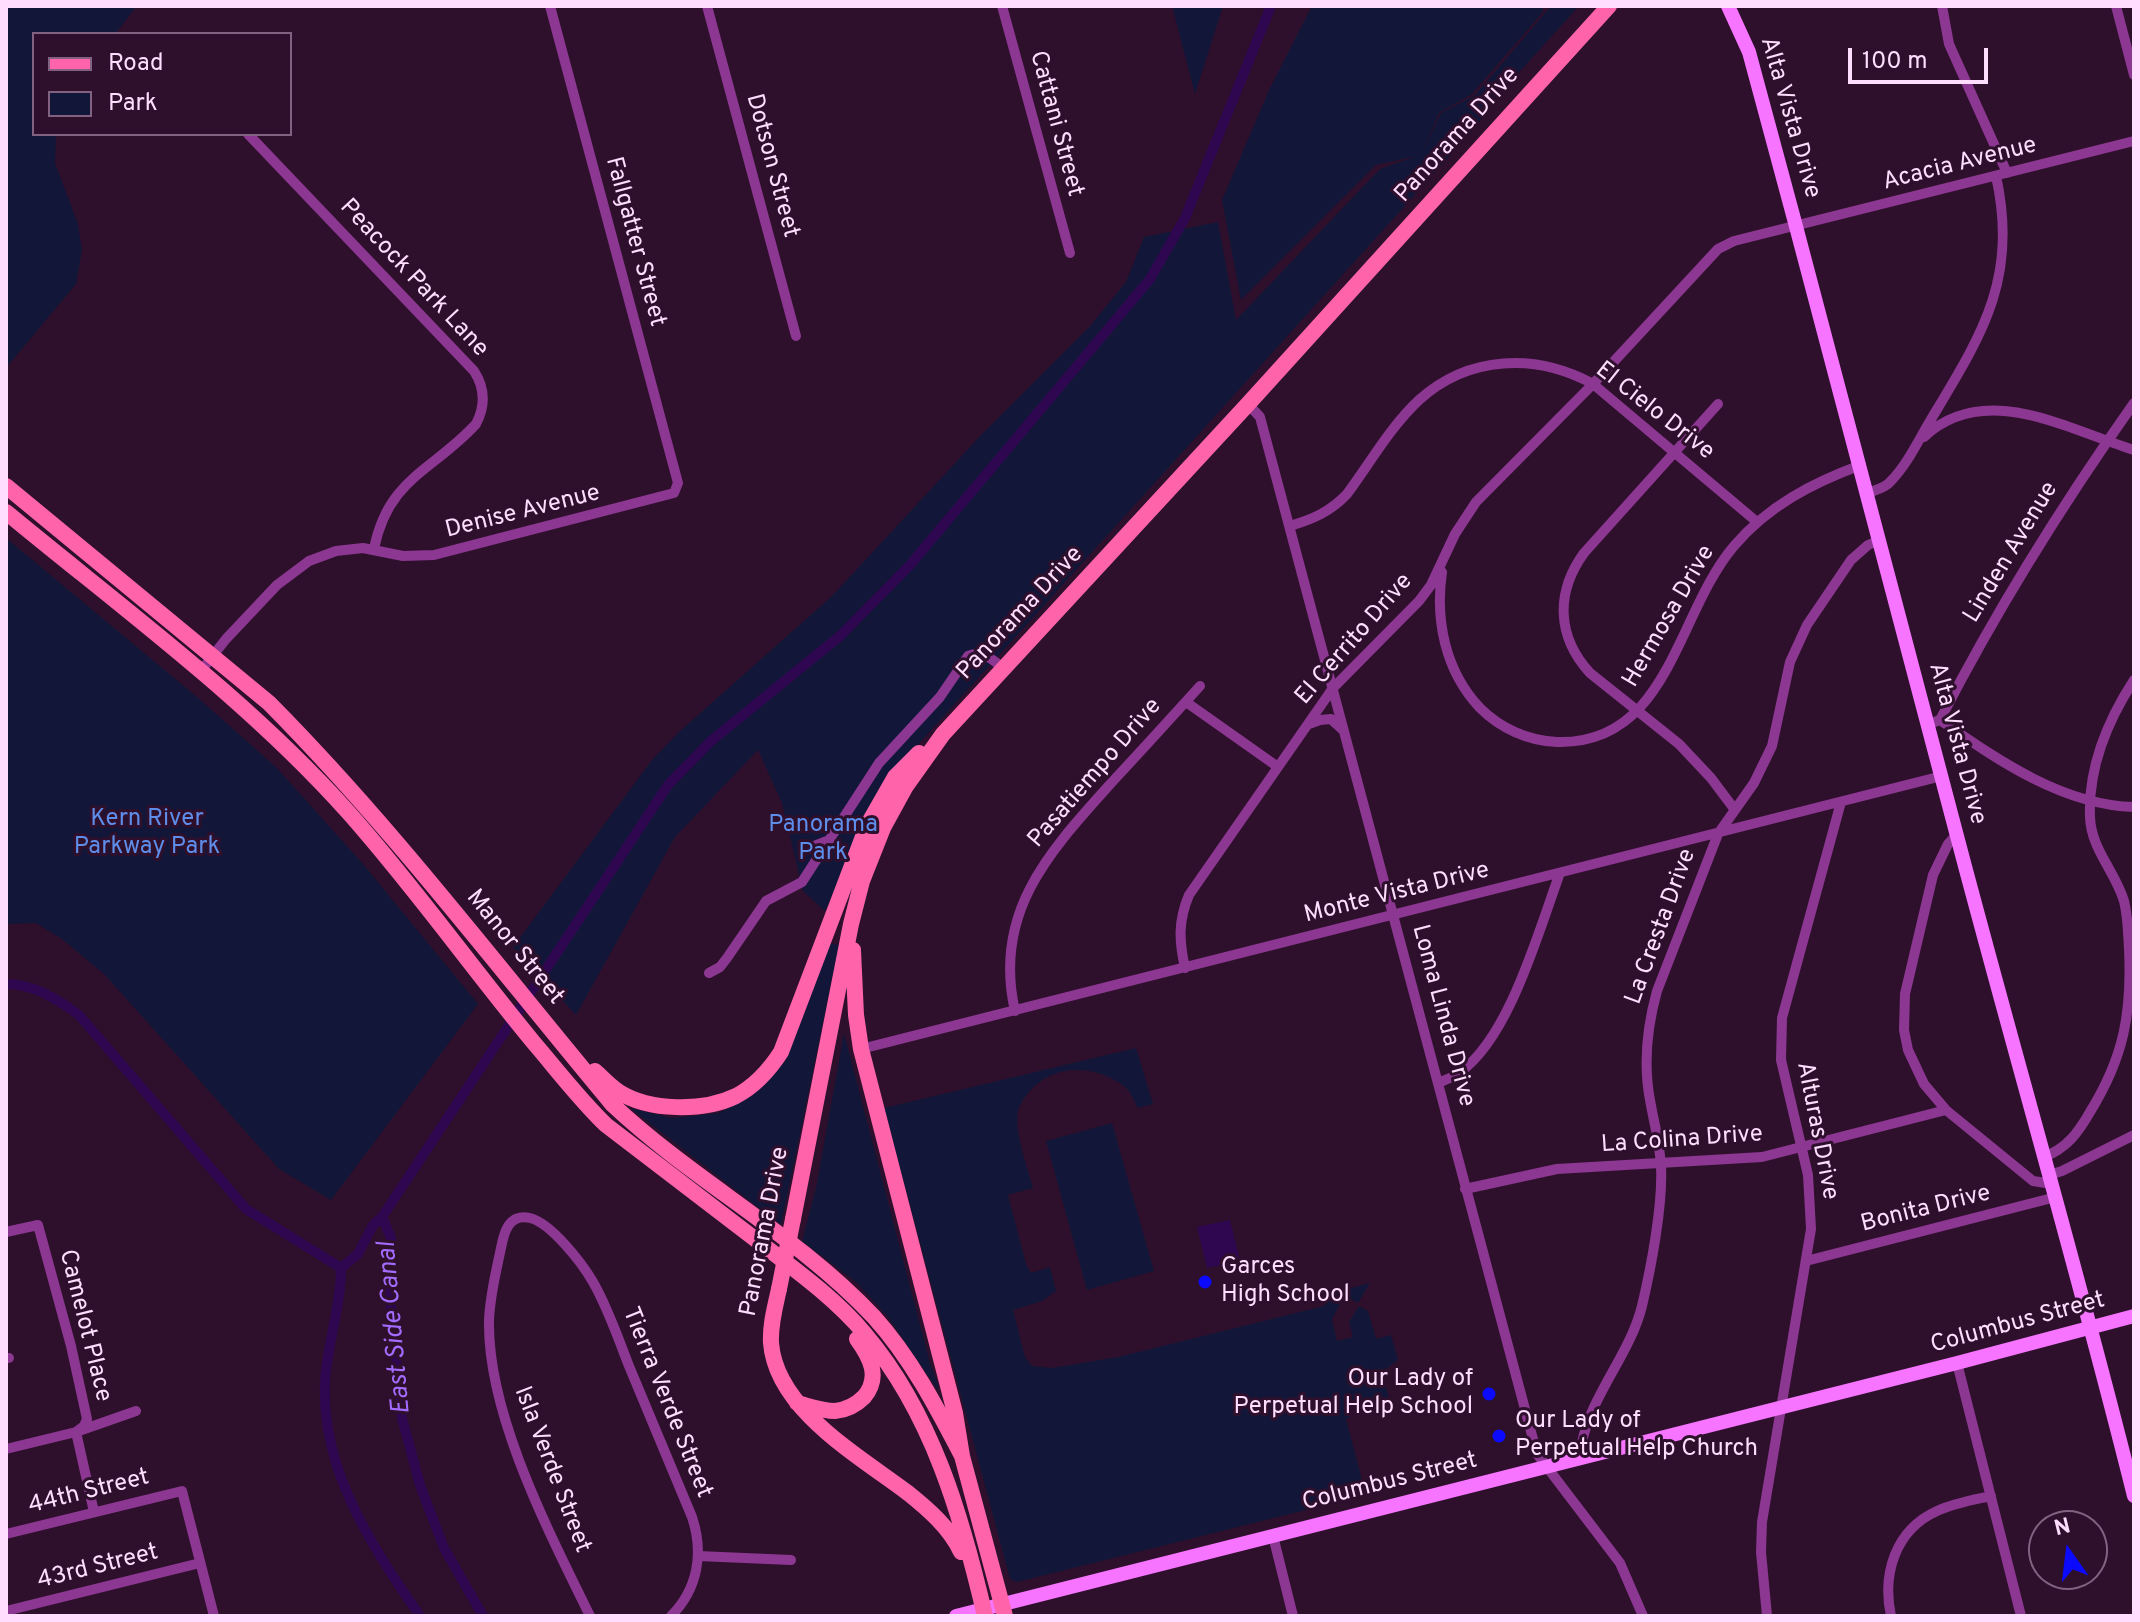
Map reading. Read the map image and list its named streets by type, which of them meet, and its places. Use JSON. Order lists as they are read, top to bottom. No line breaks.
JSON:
{"streets":{"main road":["Panorama Drive","Manor Street"],"street":["Alta Vista Drive","Cattani Street","Acacia Avenue","Dotson Street","Fallgatter Street","Peacock Park Lane","El Cielo Drive","Denise Avenue","Linden Avenue","Hermosa Drive","El Cerrito Drive","Pasatiempo Drive","Monte Vista Drive","La Cresta Drive","Loma Linda Drive","Alturas Drive","La Colina Drive","Bonita Drive","Columbus Street","Camelot Place","Tierra Verde Street","Isla Verde Street","44th Street","43rd Street"]},"crossings":[["Alta Vista Drive","Acacia Avenue"],["Alta Vista Drive","Linden Avenue"],["Alta Vista Drive","Hermosa Drive"],["Alta Vista Drive","El Cerrito Drive"],["Alta Vista Drive","Monte Vista Drive"],["Alta Vista Drive","La Cresta Drive"],["Alta Vista Drive","Bonita Drive"],["Alta Vista Drive","Columbus Street"],["Panorama Drive","Manor Street"],["Panorama Drive","Loma Linda Drive"],["Acacia Avenue","El Cerrito Drive"],["Fallgatter Street","Denise Avenue"],["Peacock Park Lane","Denise Avenue"],["El Cielo Drive","Hermosa Drive"],["El Cielo Drive","El Cerrito Drive"],["El Cielo Drive","Loma Linda Drive"],["Hermosa Drive","El Cerrito Drive"],["El Cerrito Drive","Pasatiempo Drive"],["El Cerrito Drive","Monte Vista Drive"],["El Cerrito Drive","Loma Linda Drive"],["Pasatiempo Drive","Monte Vista Drive"],["Monte Vista Drive","La Cresta Drive"],["Monte Vista Drive","Loma Linda Drive"],["Monte Vista Drive","Alturas Drive"],["La Cresta Drive","La Colina Drive"],["La Cresta Drive","Columbus Street"],["Loma Linda Drive","La Colina Drive"],["Loma Linda Drive","Columbus Street"],["Alturas Drive","La Colina Drive"],["Alturas Drive","Bonita Drive"],["Alturas Drive","Columbus Street"],["Tierra Verde Street","Isla Verde Street"],["44th Street","43rd Street"]],"water":["East Side Canal"],"parks":["Kern River Parkway Park","Panorama Park"],"places":["Garces High School","Our Lady of Perpetual Help School","Our Lady of Perpetual Help Church"],"legend":["Road","Park"],"scale_bar":"100 m","north":"top"}
